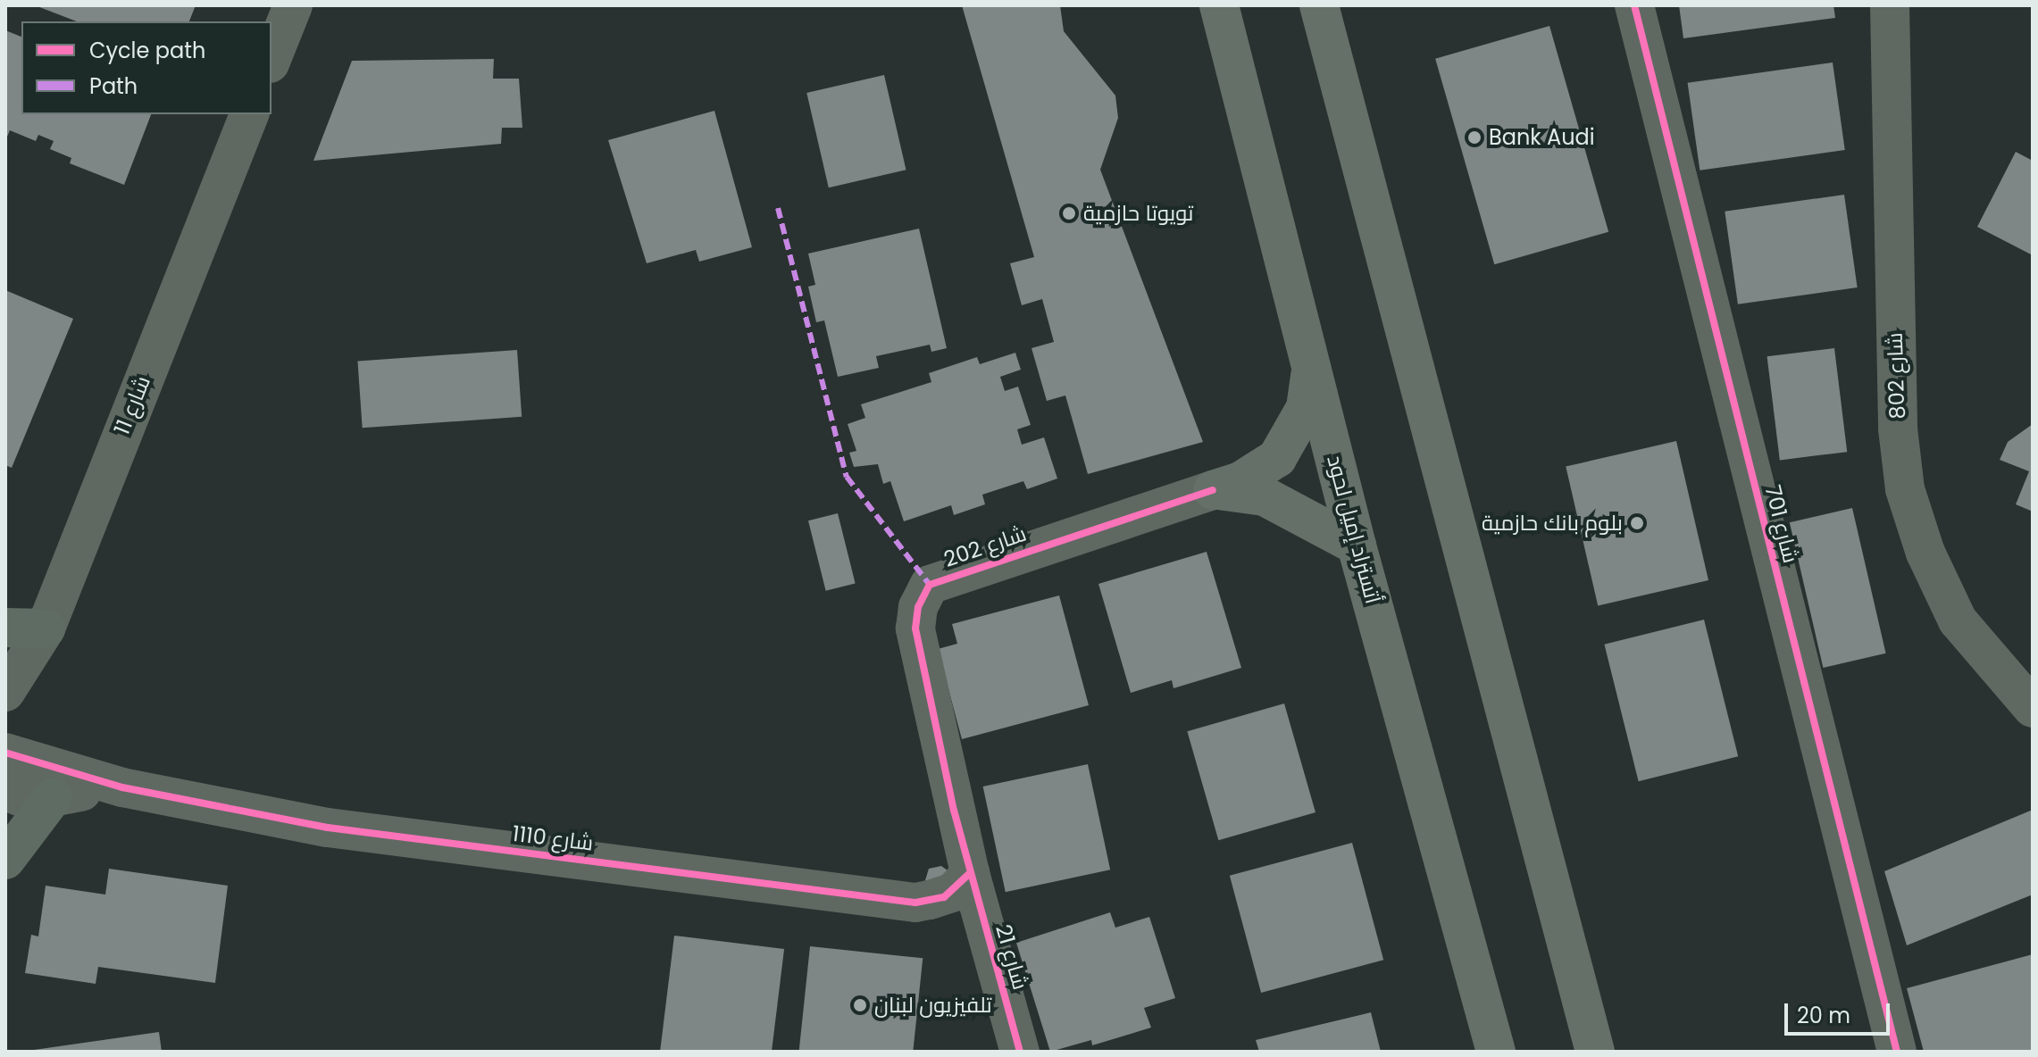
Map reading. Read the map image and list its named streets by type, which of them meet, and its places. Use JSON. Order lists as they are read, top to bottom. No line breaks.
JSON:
{"streets":{"highway":["أتستراد إميل لحود"],"street":["شارع 802","شارع 11","شارع 701","شارع 202","شارع 1110","شارع 21"]},"crossings":[["شارع 202","شارع 1110"],["شارع 202","شارع 21"],["شارع 1110","شارع 21"]],"places":["Bank Audi","تويوتا حازمية","بلوم بانك حازمية","تلفيزيون لبنان"],"legend":["Cycle path","Path"],"scale_bar":"20 m"}
